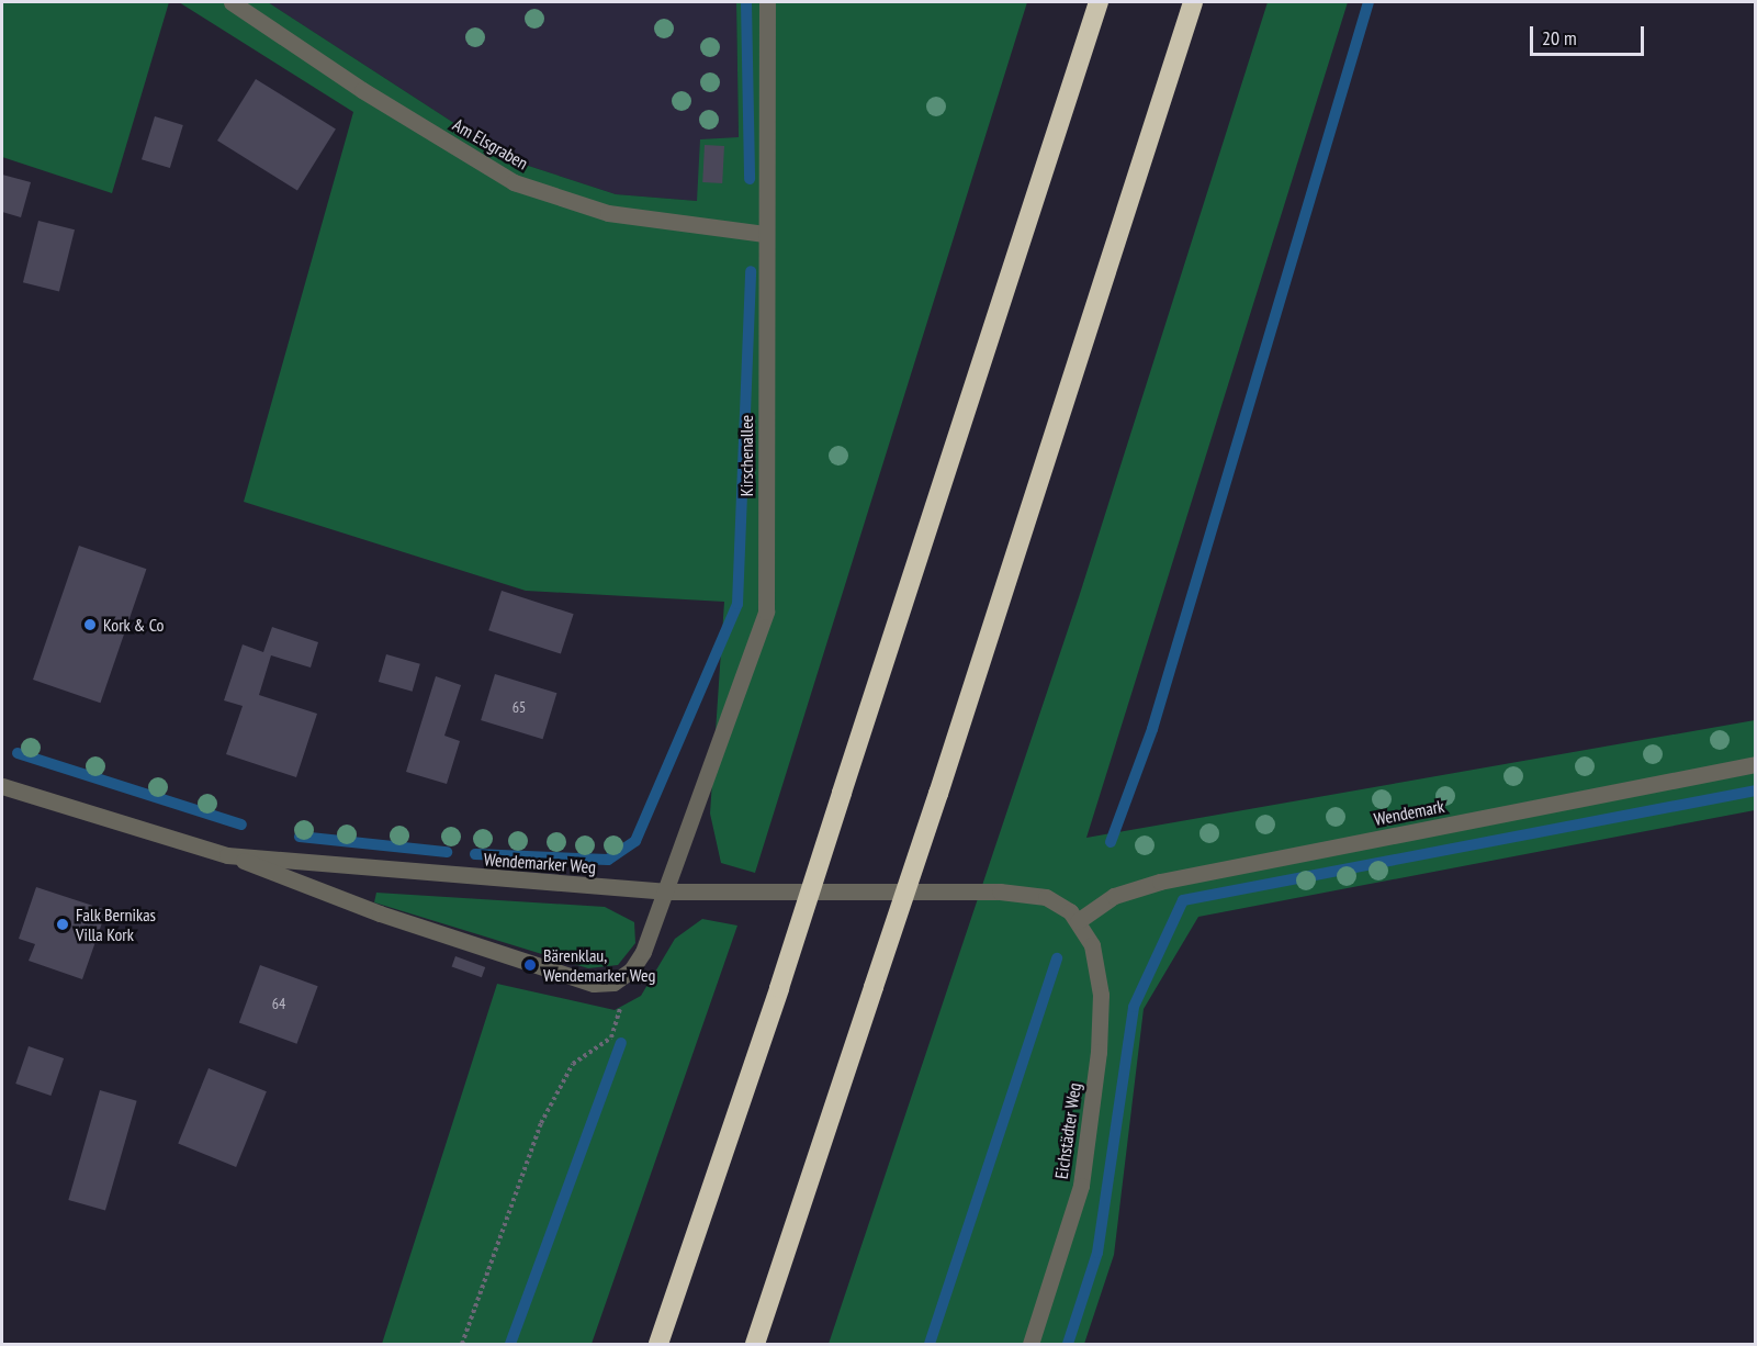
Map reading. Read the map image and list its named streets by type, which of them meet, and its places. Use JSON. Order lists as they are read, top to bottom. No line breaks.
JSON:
{"streets":{"street":["Am Elsgraben","Kirschenallee","Wendemark","Wendemarker Weg","Eichstädter Weg"]},"crossings":[["Am Elsgraben","Kirschenallee"],["Kirschenallee","Wendemarker Weg"],["Wendemark","Wendemarker Weg"],["Wendemark","Eichstädter Weg"],["Wendemarker Weg","Eichstädter Weg"]],"places":["Kork & Co","Falk Bernikas Villa Kork","Bärenklau, Wendemarker Weg"],"house_numbers":["65","64"],"scale_bar":"20 m"}
